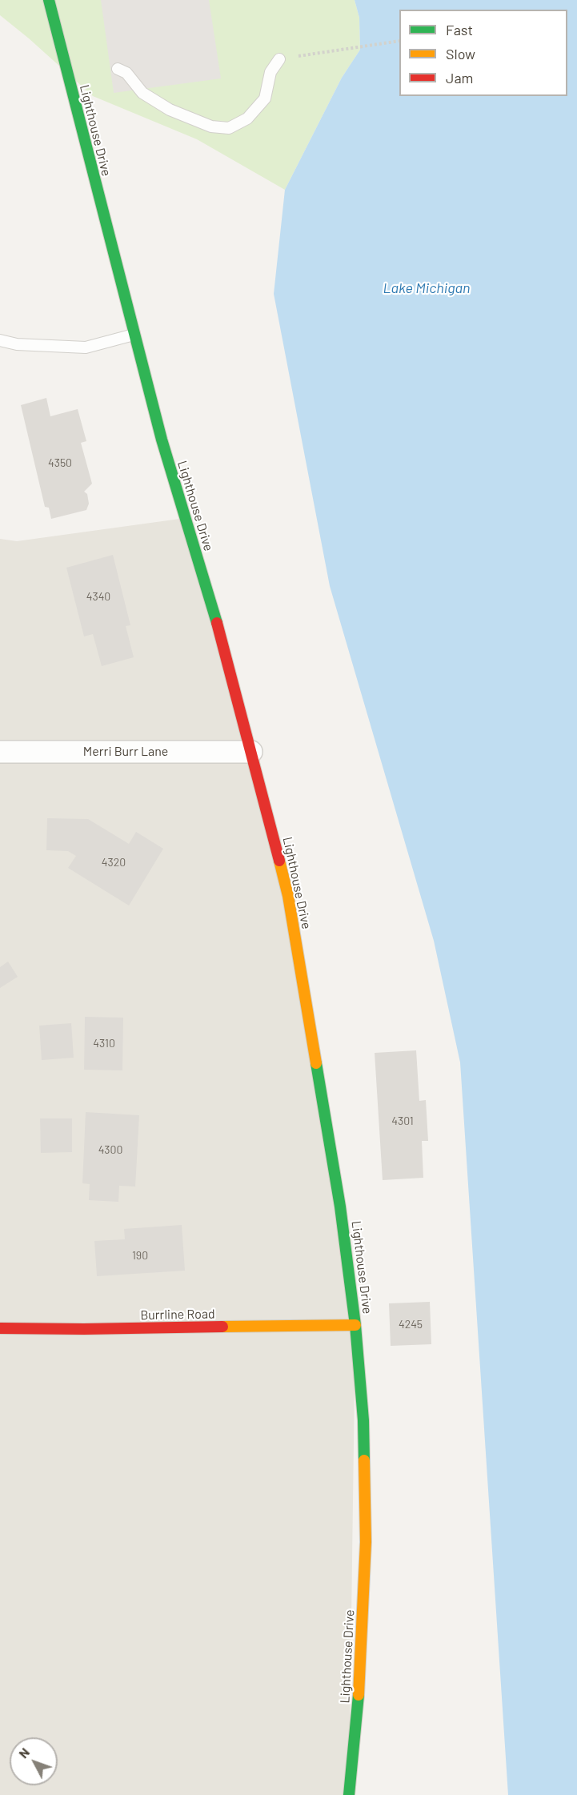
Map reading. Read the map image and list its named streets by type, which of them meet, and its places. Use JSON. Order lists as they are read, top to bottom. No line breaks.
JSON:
{"streets":{"street":["Lighthouse Drive","Merri Burr Lane","Burrline Road"]},"crossings":[["Lighthouse Drive","Merri Burr Lane"],["Lighthouse Drive","Burrline Road"]],"water":["Lake Michigan"],"house_numbers":["4350","4340","4320","4310","4301","4300","190","4245"],"legend":["Fast","Slow","Jam"],"north":"top left"}
